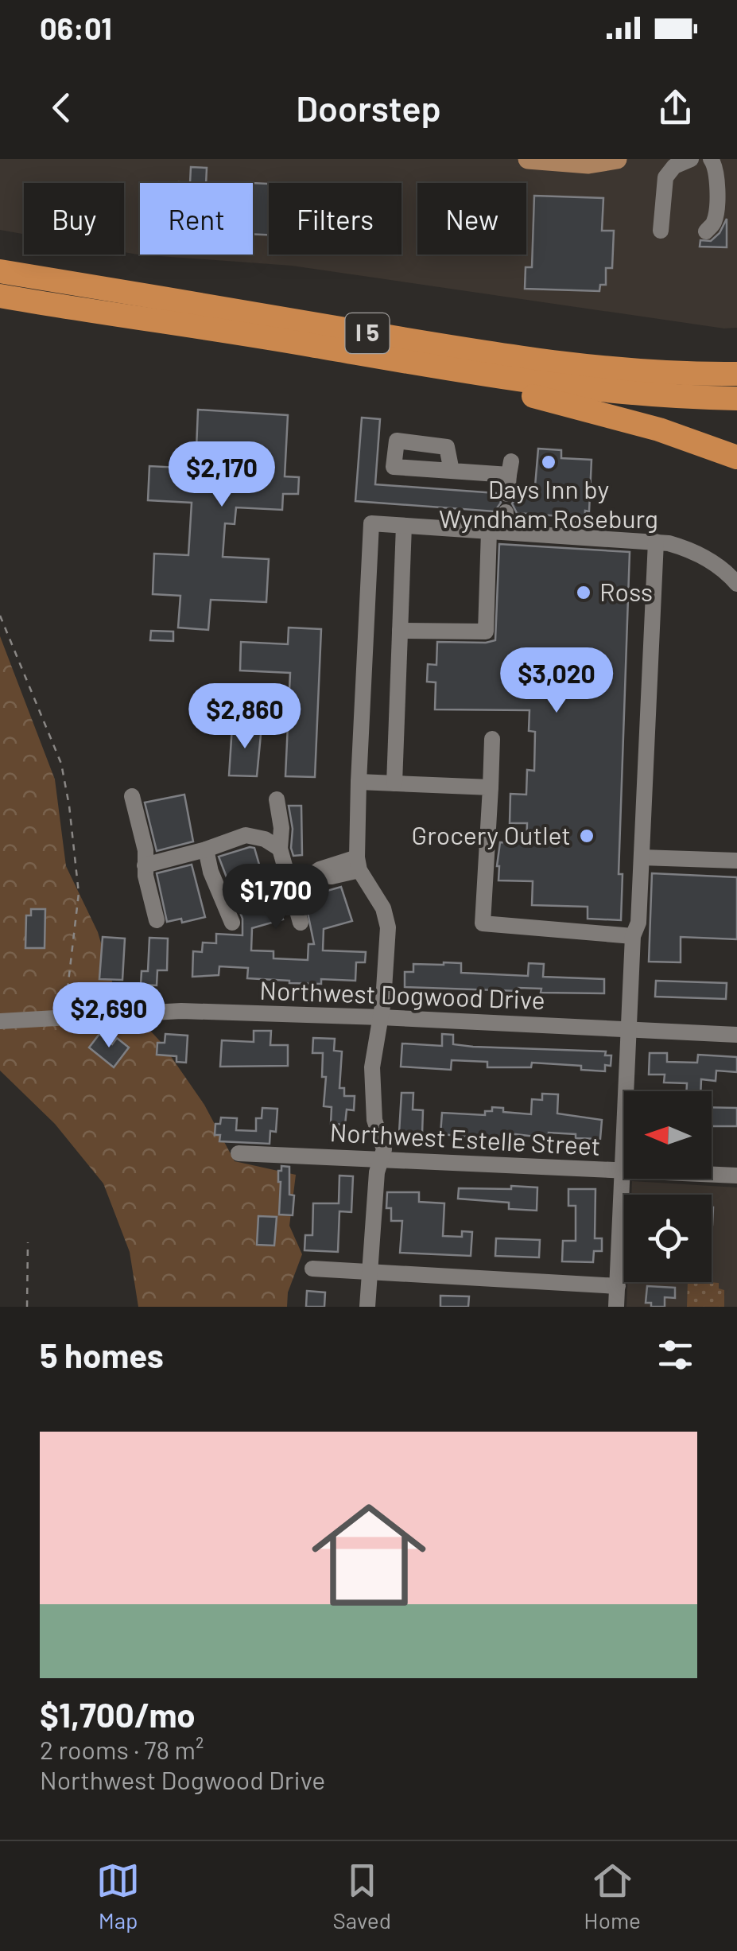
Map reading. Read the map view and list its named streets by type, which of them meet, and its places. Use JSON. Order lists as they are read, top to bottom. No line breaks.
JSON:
{"streets":{"highway":["I 5"],"street":["Northwest Dogwood Drive","Northwest Estelle Street"]},"places":["Days Inn by Wyndham Roseburg","Ross","Grocery Outlet"],"north":"left","page":{"status":"06:01","header":"Doorstep","chip":["Buy","Rent","Filters","New"],"price":["$2,170","$3,020","$2,860","$1,700","$2,690"],"heading":"5 homes","list":[{"name":"$1,700/mo","note":"2 rooms · 78 m² · Northwest Dogwood Drive"}],"tabs":["Map","Saved","Home"]}}
